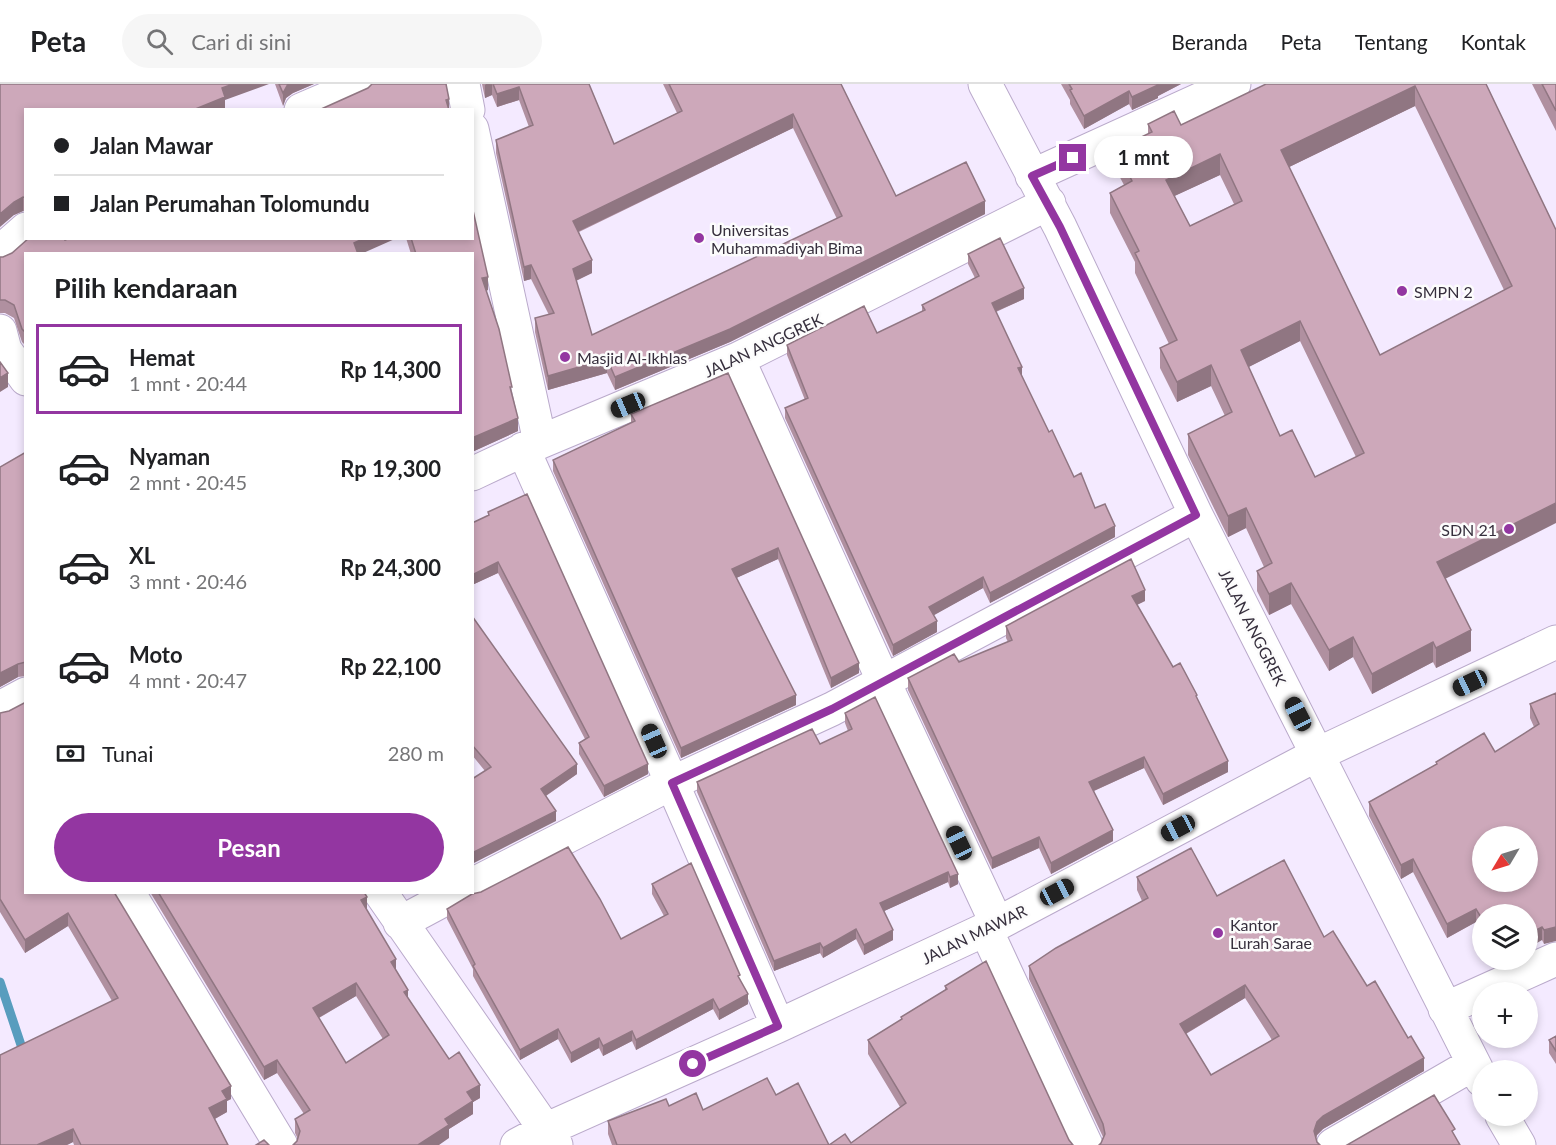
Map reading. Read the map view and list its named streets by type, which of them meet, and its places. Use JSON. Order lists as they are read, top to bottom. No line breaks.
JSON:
{"streets":{"street":["JALAN ANGGREK","JALAN MAWAR"]},"crossings":[["JALAN ANGGREK","JALAN MAWAR"]],"places":["Universitas Muhammadiyah Bima","SMPN 2","Masjid Al-Ikhlas","SDN 21","Kantor Lurah Sarae"],"north":"bottom left","page":{"header":"Peta","search":"Cari di sini","nav":["Beranda","Peta","Tentang","Kontak"],"banner":["Jalan Mawar","Jalan Perumahan Tolomundu"],"bubble":"1 mnt","heading":"Pilih kendaraan","list":[{"name":"Hemat","note":"1 mnt · 20:44","value":"Rp 14,300"},{"name":"Nyaman","note":"2 mnt · 20:45","value":"Rp 19,300"},{"name":"XL","note":"3 mnt · 20:46","value":"Rp 24,300"},{"name":"Moto","note":"4 mnt · 20:47","value":"Rp 22,100"}],"pay":["Tunai","280 m"],"buttons":"Pesan","map_buttons":["+","−"]}}
